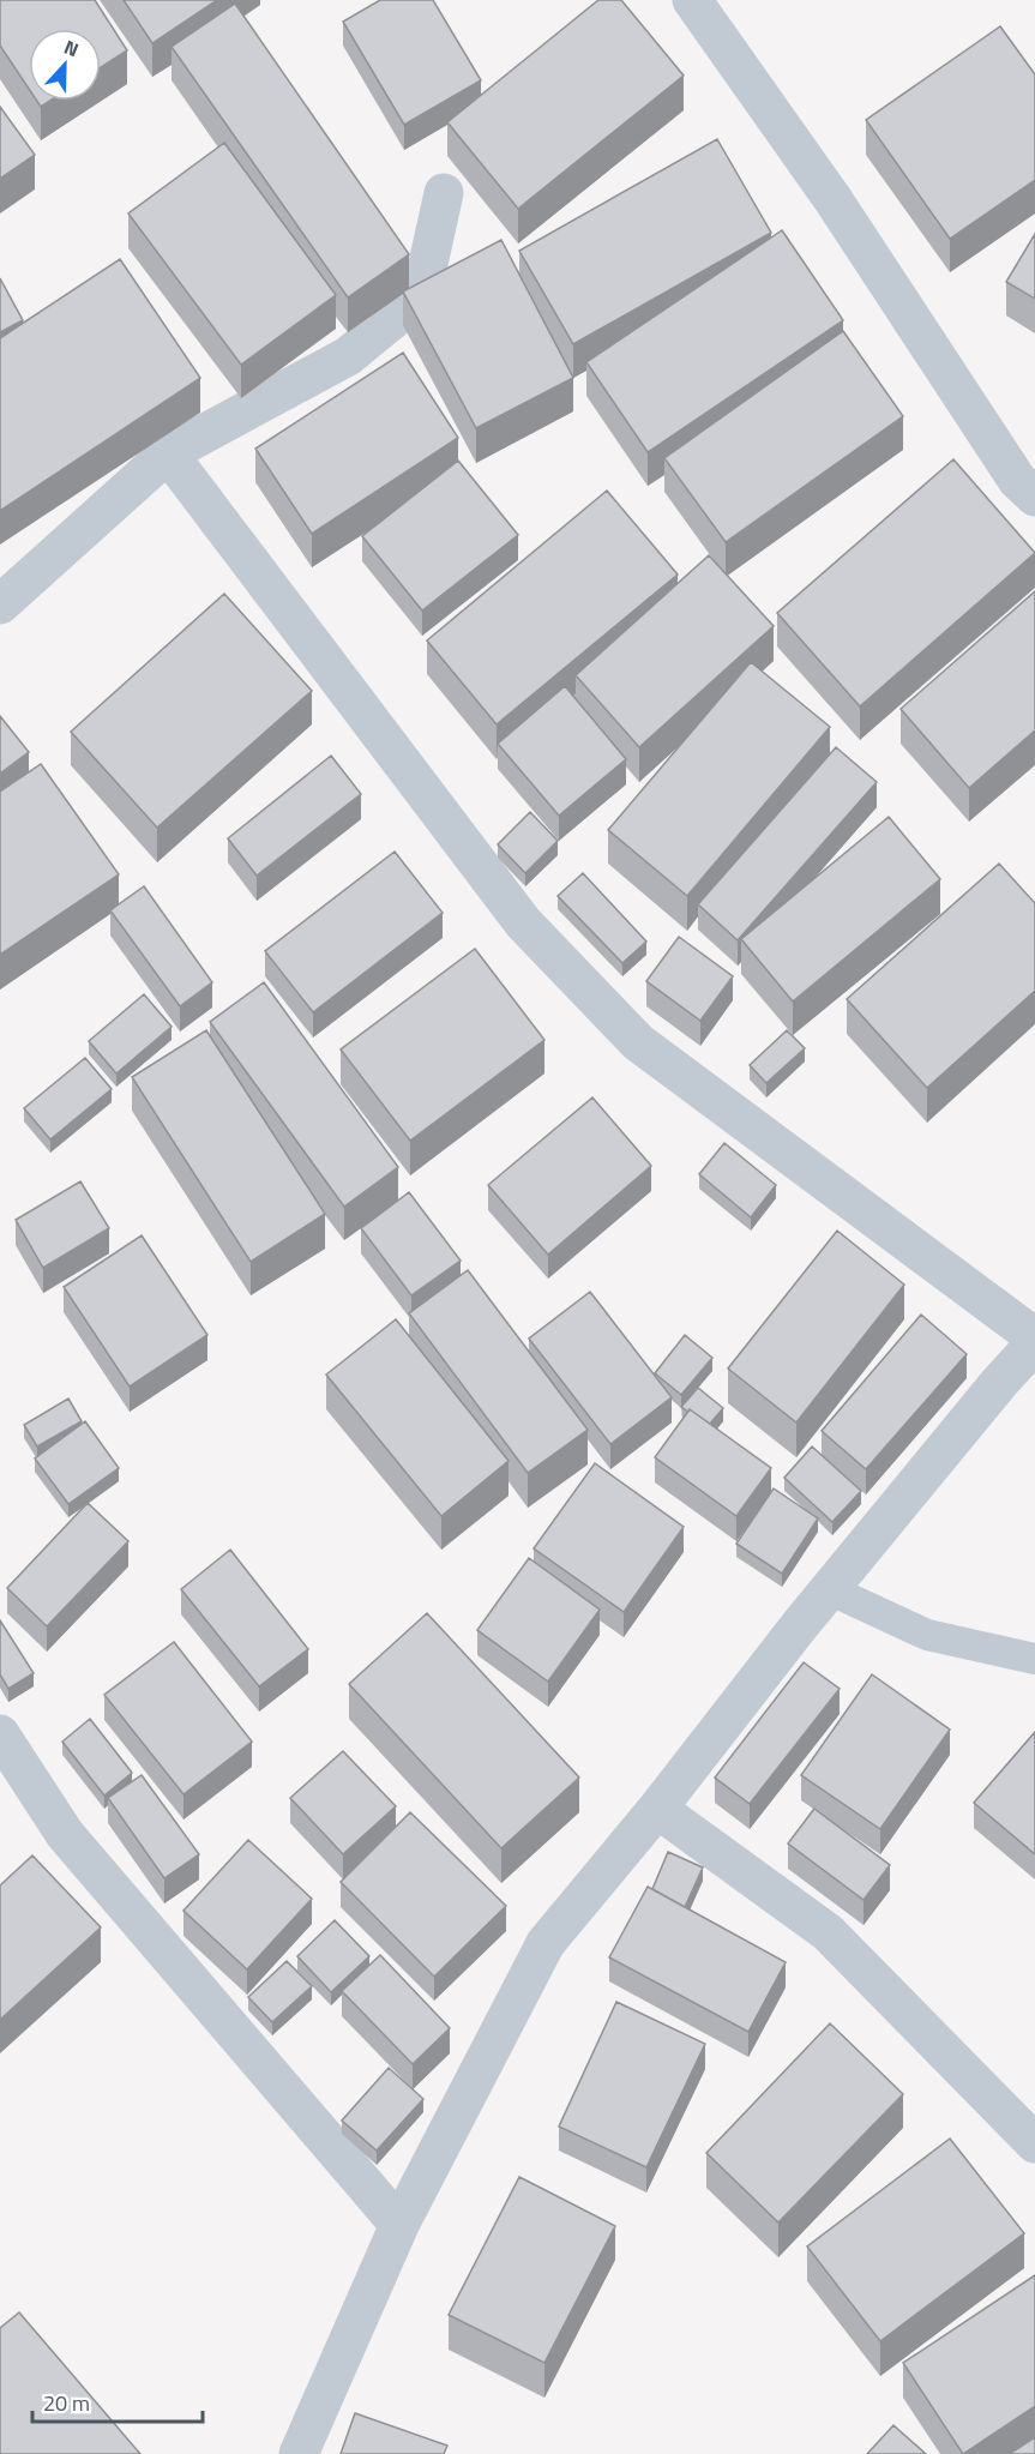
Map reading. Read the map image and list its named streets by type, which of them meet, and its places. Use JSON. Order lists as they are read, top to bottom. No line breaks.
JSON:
{"scale_bar":"20 m","north":"top"}
